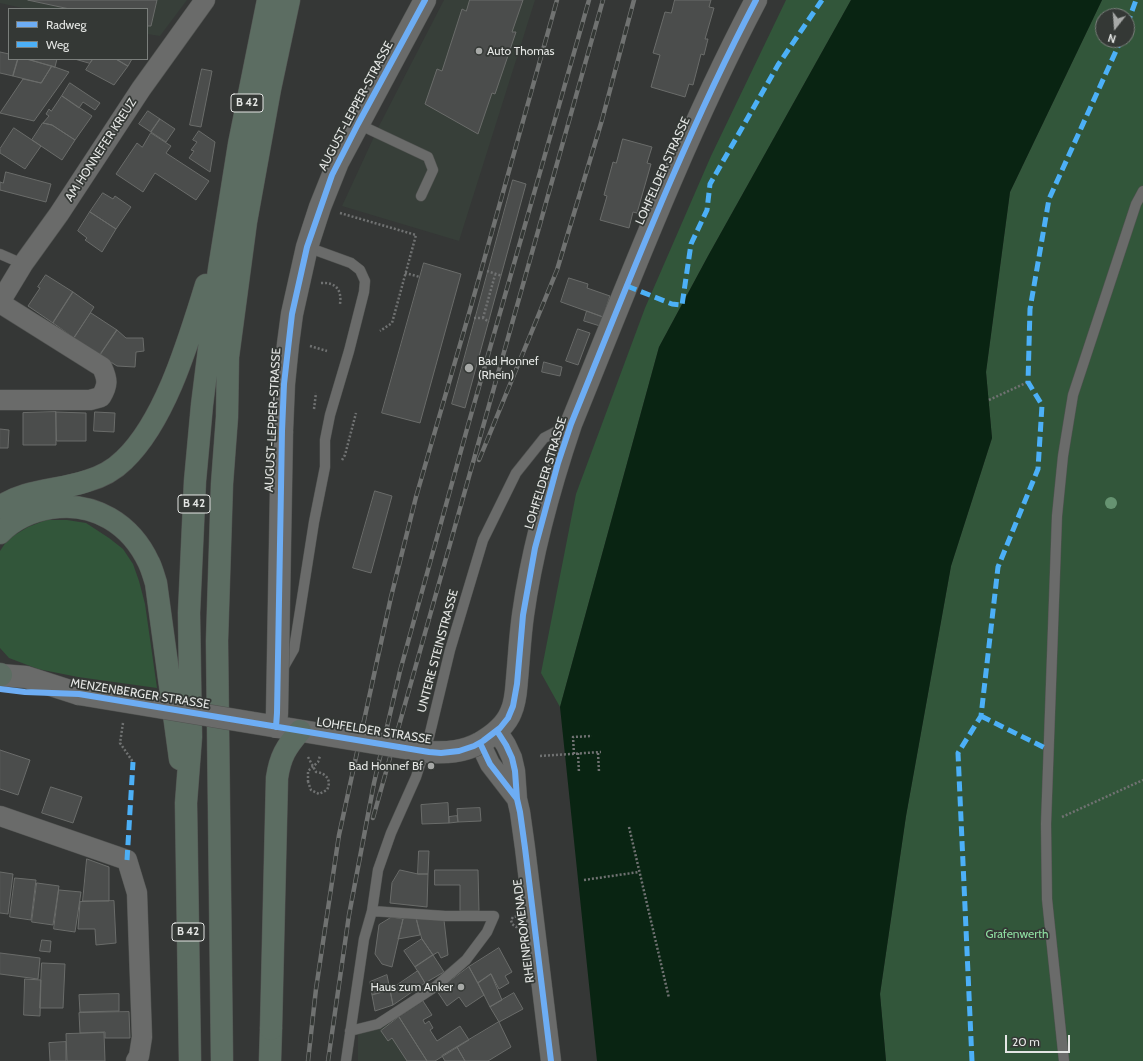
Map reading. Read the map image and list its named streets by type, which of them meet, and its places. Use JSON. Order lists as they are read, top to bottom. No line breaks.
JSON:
{"streets":{"highway":["B 42"],"main road":["AUGUST-LEPPER-STRASSE","LOHFELDER STRASSE","MENZENBERGER STRASSE"],"street":["AM HONNEFER KREUZ","RHEINPROMENADE"],"lane":["UNTERE STEINSTRASSE"]},"crossings":[["AUGUST-LEPPER-STRASSE","LOHFELDER STRASSE"],["AUGUST-LEPPER-STRASSE","MENZENBERGER STRASSE"],["LOHFELDER STRASSE","UNTERE STEINSTRASSE"],["LOHFELDER STRASSE","MENZENBERGER STRASSE"],["LOHFELDER STRASSE","RHEINPROMENADE"]],"parks":["Grafenwerth"],"places":["Auto Thomas","Bad Honnef (Rhein)","Bad Honnef Bf","Haus zum Anker"],"legend":["Radweg","Weg"],"scale_bar":"20 m","north":"bottom"}
